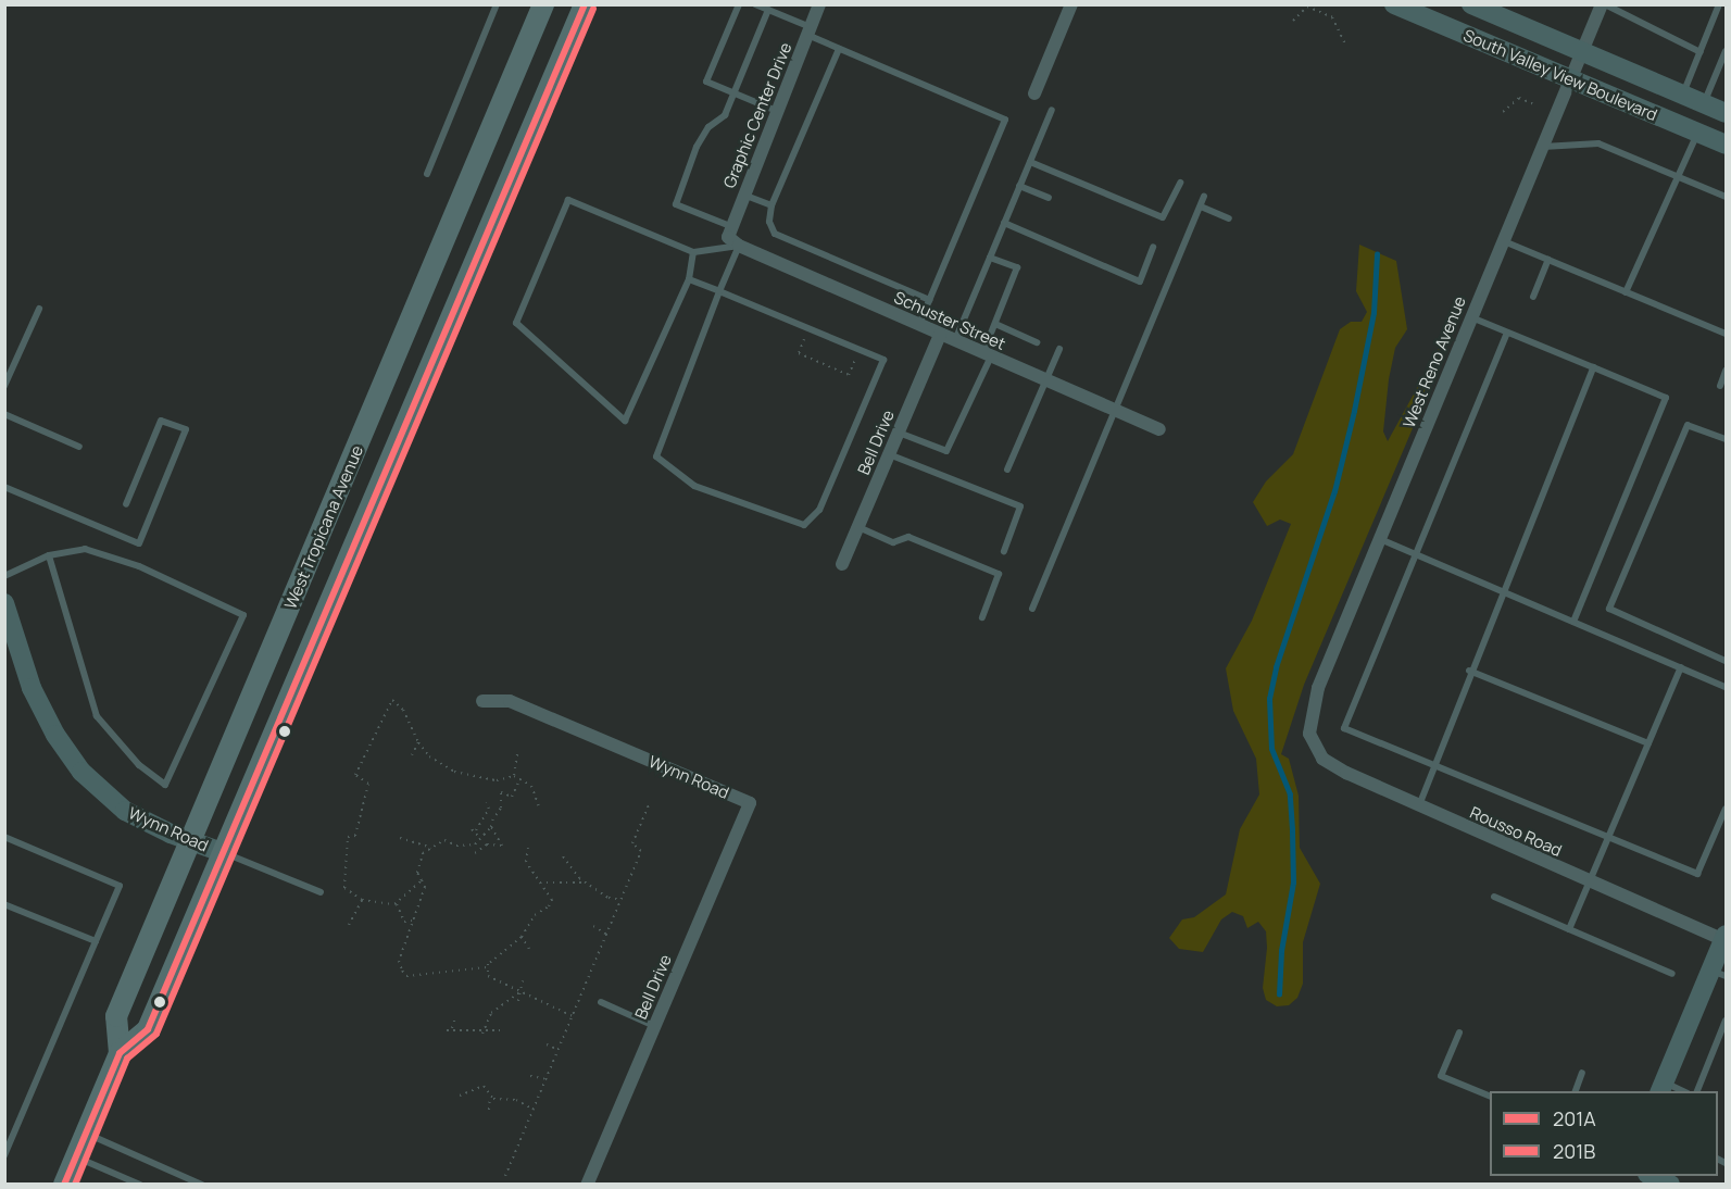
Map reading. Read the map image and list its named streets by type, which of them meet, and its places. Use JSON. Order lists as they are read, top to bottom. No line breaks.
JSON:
{"streets":{"main road":["South Valley View Boulevard","West Tropicana Avenue","Wynn Road"],"street":["Graphic Center Drive","Schuster Street","West Reno Avenue","Bell Drive","Rousso Road"]},"crossings":[["South Valley View Boulevard","West Reno Avenue"],["Graphic Center Drive","Schuster Street"],["Schuster Street","Bell Drive"],["West Reno Avenue","Rousso Road"],["Bell Drive","Wynn Road"],["West Tropicana Avenue","Wynn Road"]],"lines":["transit line 201A","transit line 201B"],"legend":["201A","201B"]}
